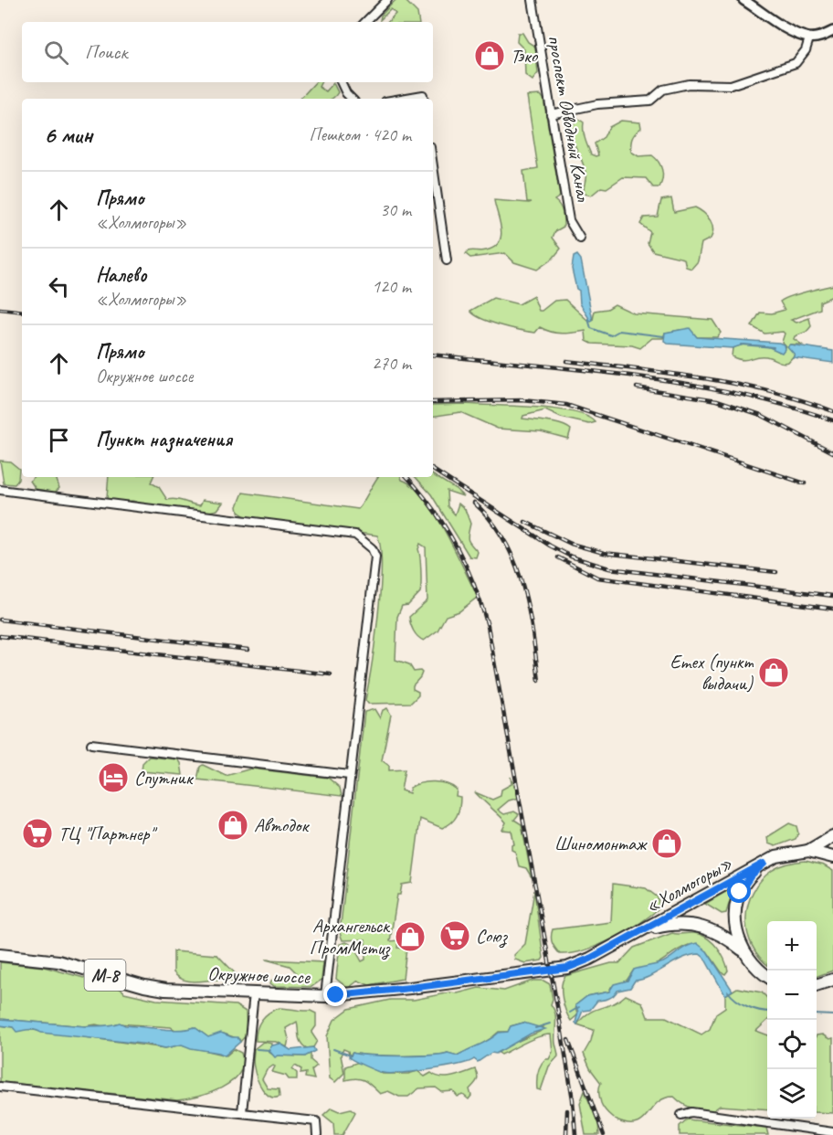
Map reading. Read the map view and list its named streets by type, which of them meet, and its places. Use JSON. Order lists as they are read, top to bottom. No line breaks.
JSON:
{"streets":{"main road":["«Холмогоры»","М-8","Окружное шоссе"],"street":["проспект Обводный Канал"]},"crossings":[["«Холмогоры»","Окружное шоссе"]],"places":{"shop":["Тэко","Emex (пункт выдачи)","Автодок","Шиномонтаж","Архангельск ПромМетиз"],"hotel":["Спутник"],"supermarket":["ТЦ \"Партнер\"","Союз"]},"page":{"search":"Поиск","heading":["6 мин","Пешком · 420 m"],"list":[["Прямо","«Холмогоры»","30 m"],["Налево","«Холмогоры»","120 m"],["Прямо","Окружное шоссе","270 m"],"Пункт назначения"],"map_buttons":["+","−"]}}
